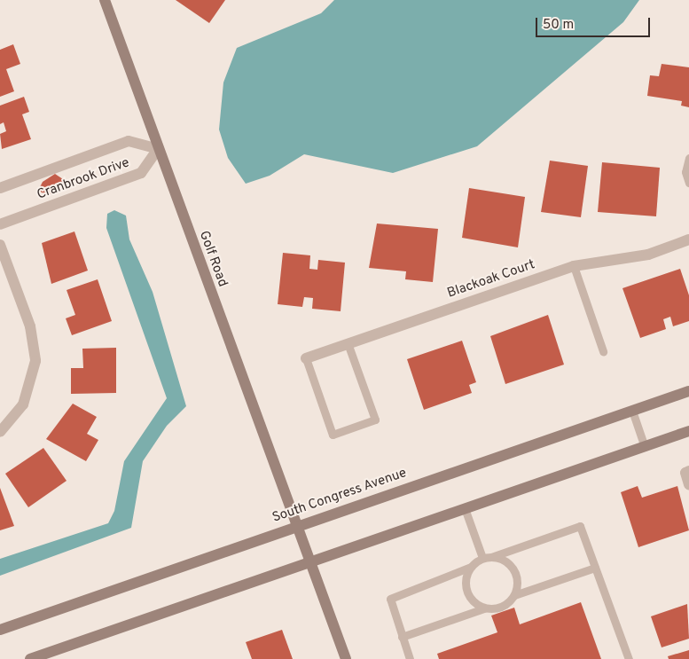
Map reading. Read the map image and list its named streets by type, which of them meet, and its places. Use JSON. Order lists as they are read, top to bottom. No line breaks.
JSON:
{"streets":{"main road":["Golf Road","South Congress Avenue"],"street":["Cranbrook Drive","Blackoak Court"]},"crossings":[["Cranbrook Drive","Golf Road"],["Golf Road","South Congress Avenue"]],"scale_bar":"50 m"}
